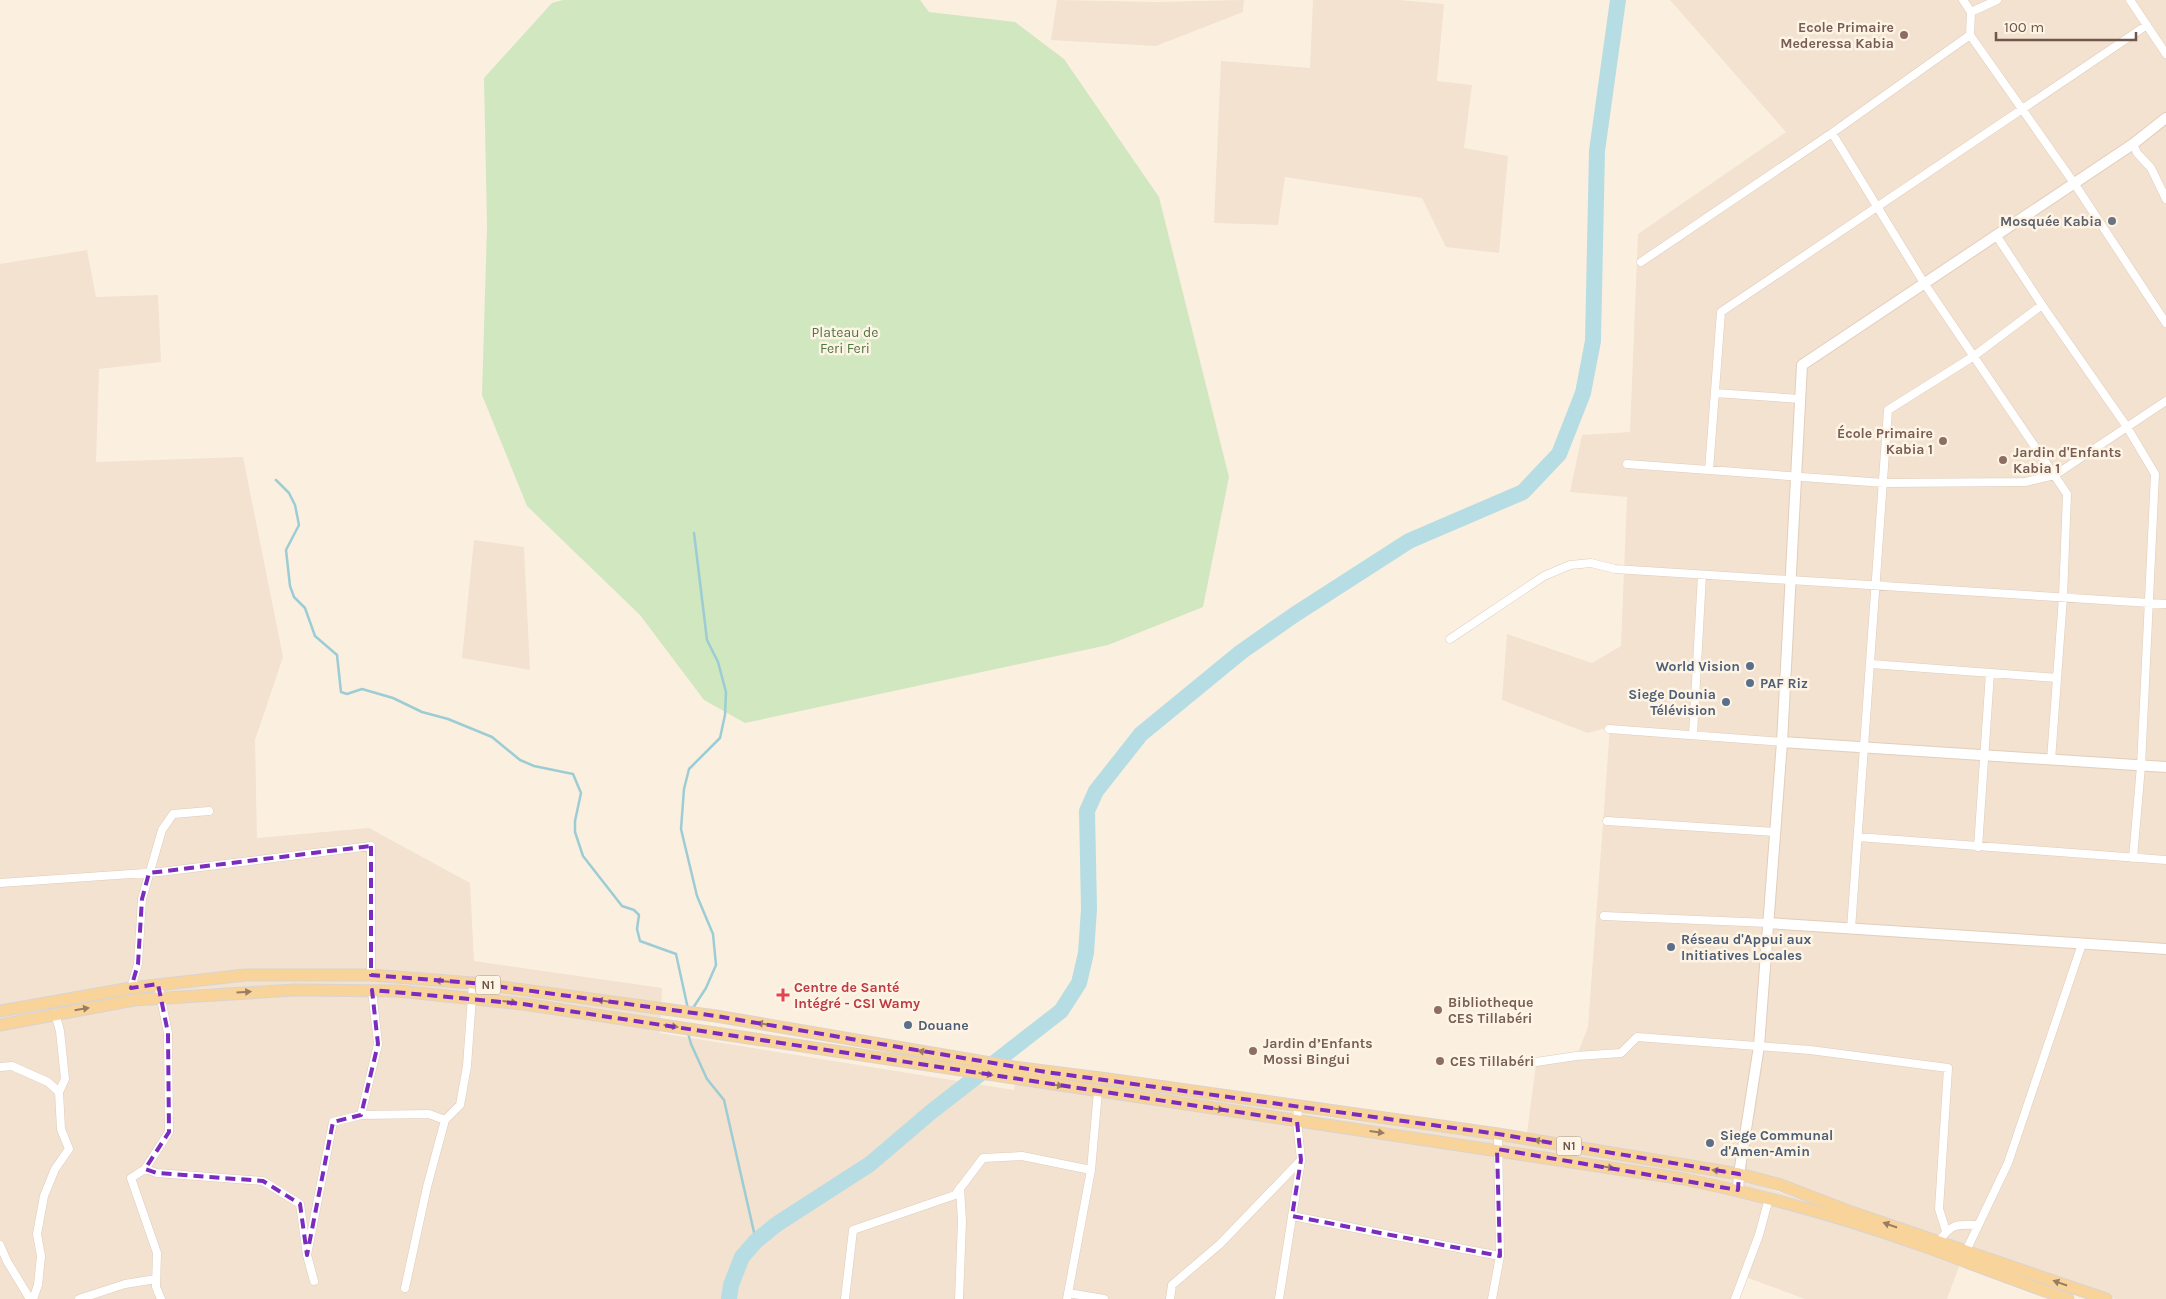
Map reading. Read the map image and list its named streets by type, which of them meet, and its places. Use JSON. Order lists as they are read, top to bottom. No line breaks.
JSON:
{"streets":{"main road":["N1"]},"parks":["Plateau de Feri Feri"],"places":{"other":["Ecole Primaire Mederessa Kabia","Mosquée Kabia","École Primaire Kabia 1","Jardin d'Enfants Kabia 1","World Vision","PAF Riz","Siege Dounia Télévision","Réseau d'Appui aux Initiatives Locales","Bibliotheque CES Tillabéri","Douane","Jardin d’Enfants Mossi Bingui","CES Tillabéri","Siege Communal d'Amen-Amin"],"health":["Centre de Santé Intégré - CSI Wamy"]},"scale_bar":"100 m"}
